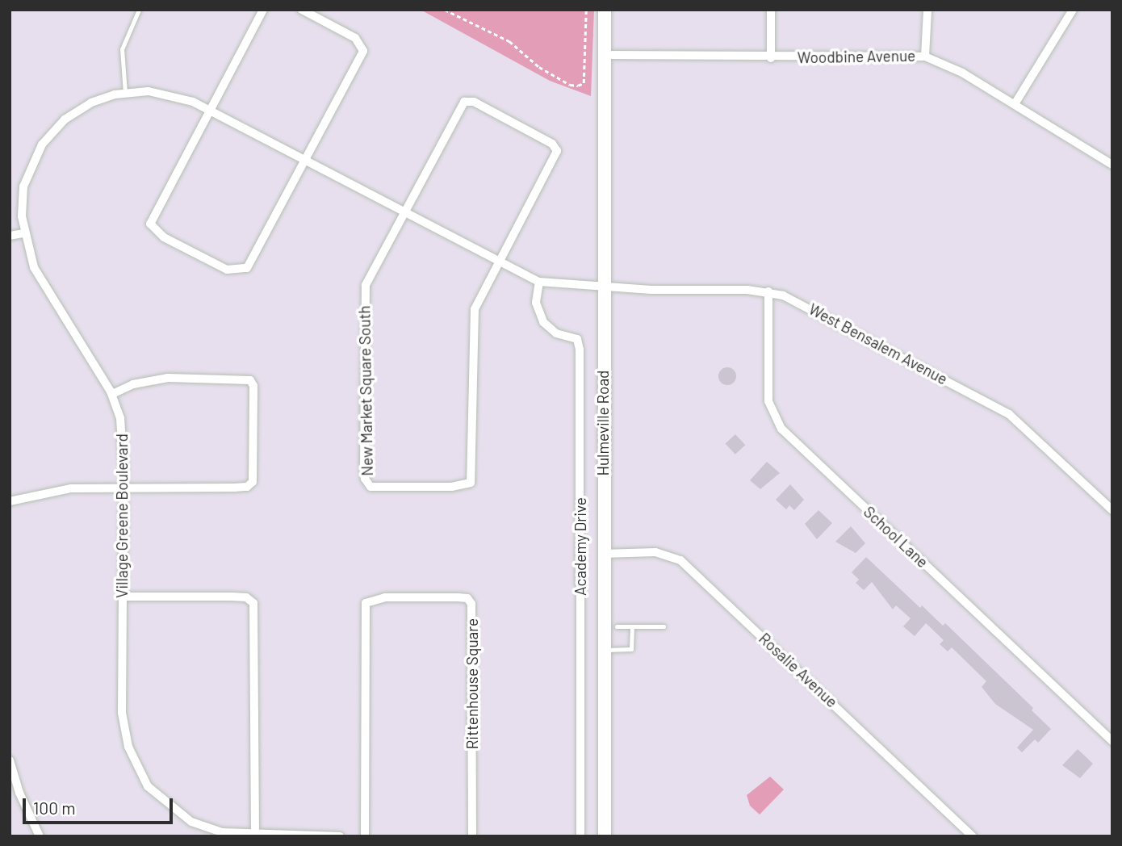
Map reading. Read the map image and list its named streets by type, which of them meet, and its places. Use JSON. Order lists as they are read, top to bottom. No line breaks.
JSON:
{"streets":{"main road":["Hulmeville Road"],"street":["Woodbine Avenue","West Bensalem Avenue","New Market Square South","Village Greene Boulevard","School Lane","Academy Drive","Rosalie Avenue","Rittenhouse Square"]},"crossings":[["Woodbine Avenue","Hulmeville Road"],["West Bensalem Avenue","Hulmeville Road"],["West Bensalem Avenue","Village Greene Boulevard"],["West Bensalem Avenue","School Lane"],["New Market Square South","Village Greene Boulevard"],["Hulmeville Road","Village Greene Boulevard"],["Hulmeville Road","Rosalie Avenue"],["Village Greene Boulevard","Academy Drive"]],"scale_bar":"100 m"}
